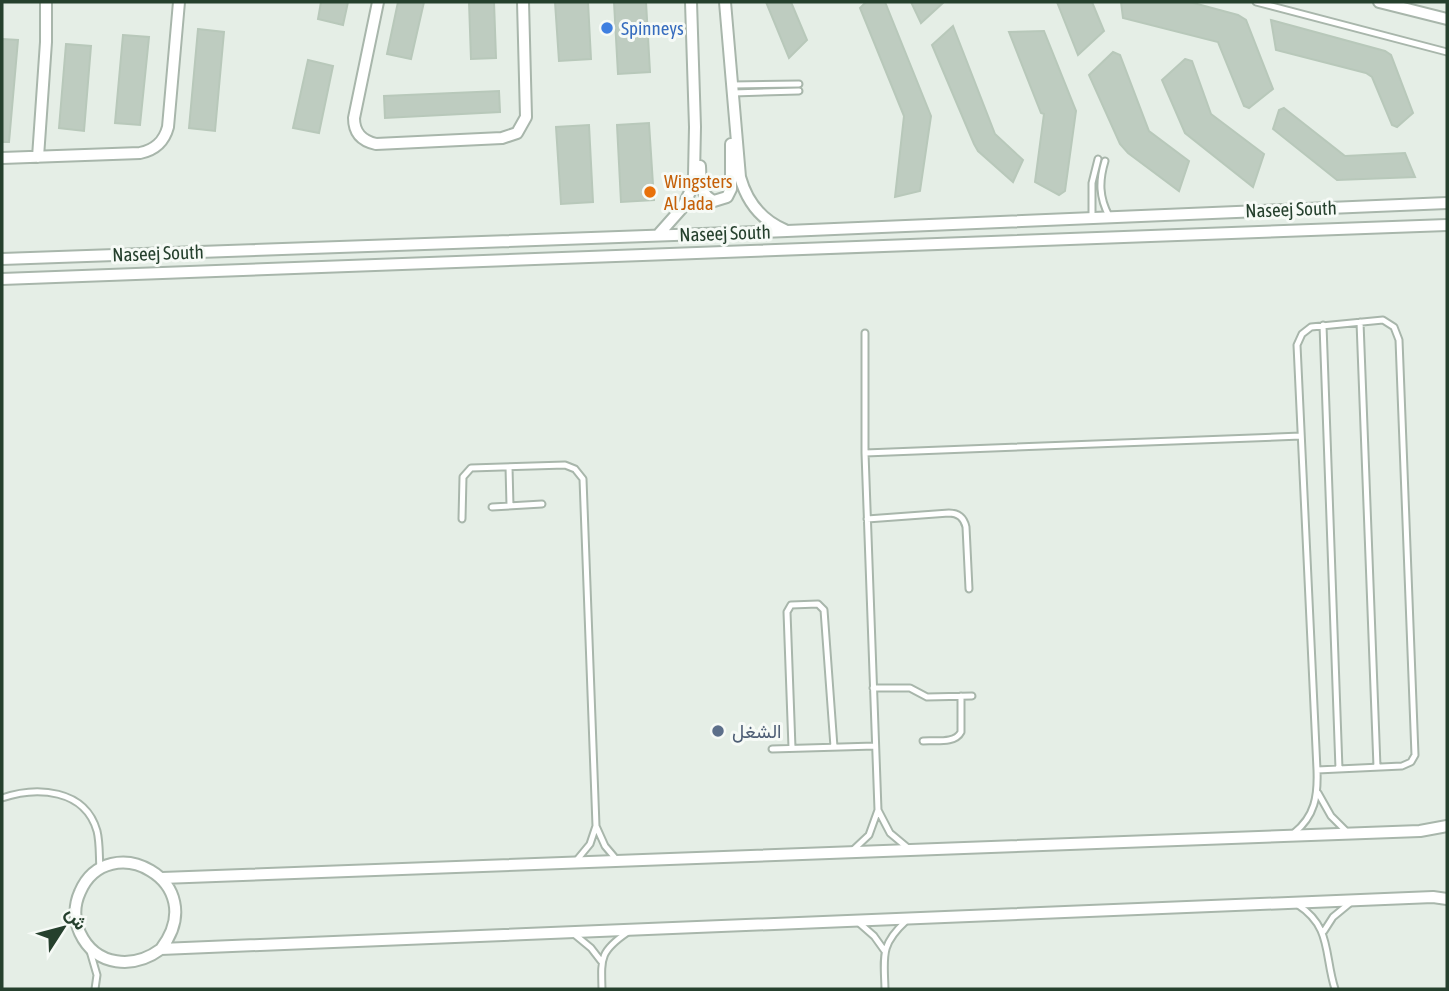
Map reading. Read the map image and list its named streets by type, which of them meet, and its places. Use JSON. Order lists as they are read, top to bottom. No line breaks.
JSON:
{"streets":{"street":["Naseej South"]},"places":["Spinneys","Wingsters Al Jada","الشغل"],"north":"top right"}
